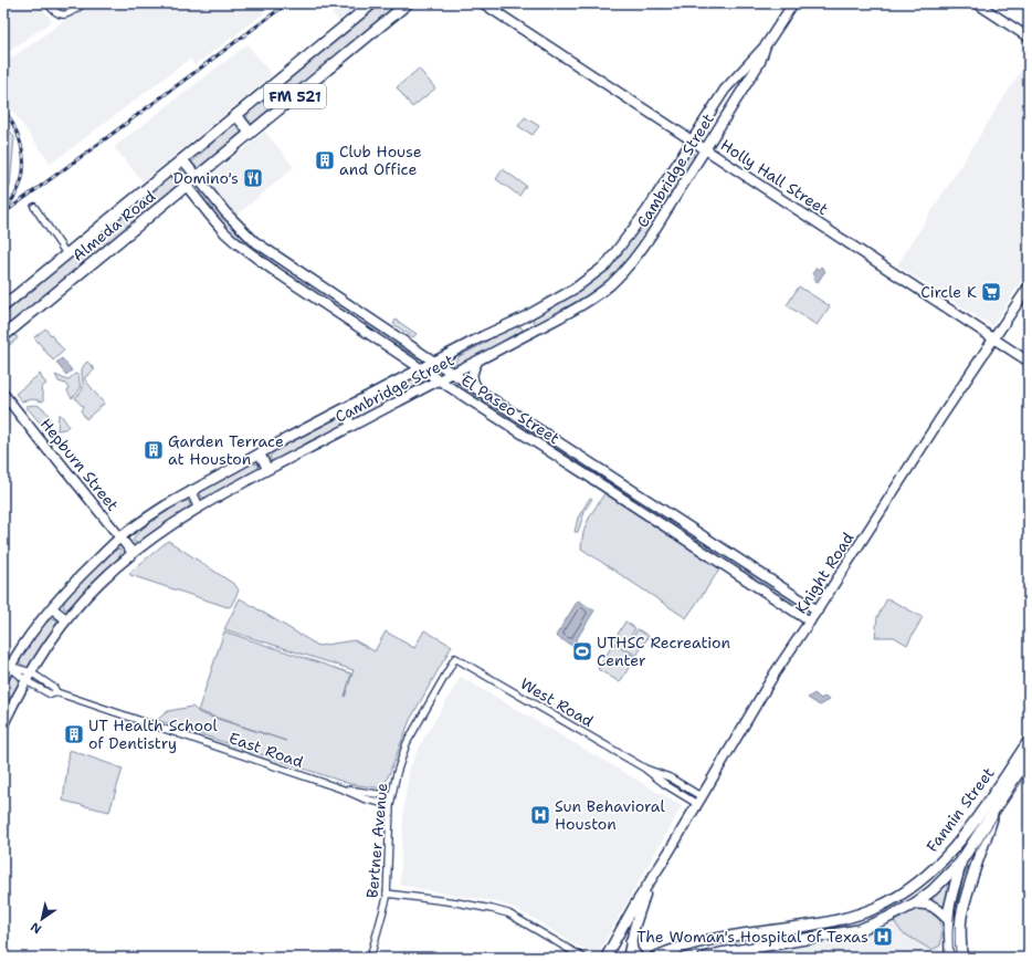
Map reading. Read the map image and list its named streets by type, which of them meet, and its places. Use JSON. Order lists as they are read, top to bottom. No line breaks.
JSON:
{"streets":{"main road":["FM 521","Almeda Road","Fannin Street"],"street":["Cambridge Street","Holly Hall Street","El Paseo Street","Hepburn Street","Knight Road","West Road","East Road","Bertner Avenue"]},"crossings":[["Cambridge Street","Holly Hall Street"],["Cambridge Street","El Paseo Street"],["Cambridge Street","Hepburn Street"],["Cambridge Street","East Road"],["Holly Hall Street","Knight Road"],["Almeda Road","El Paseo Street"],["El Paseo Street","Knight Road"],["Knight Road","West Road"],["West Road","Bertner Avenue"],["East Road","Bertner Avenue"]],"places":{"building":["Club House and Office","Garden Terrace at Houston","UT Health School of Dentistry"],"restaurant":["Domino's"],"supermarket":["Circle K"],"sports":["UTHSC Recreation Center"],"hospital":["Sun Behavioral Houston","The Woman's Hospital of Texas"]},"north":"bottom left"}
